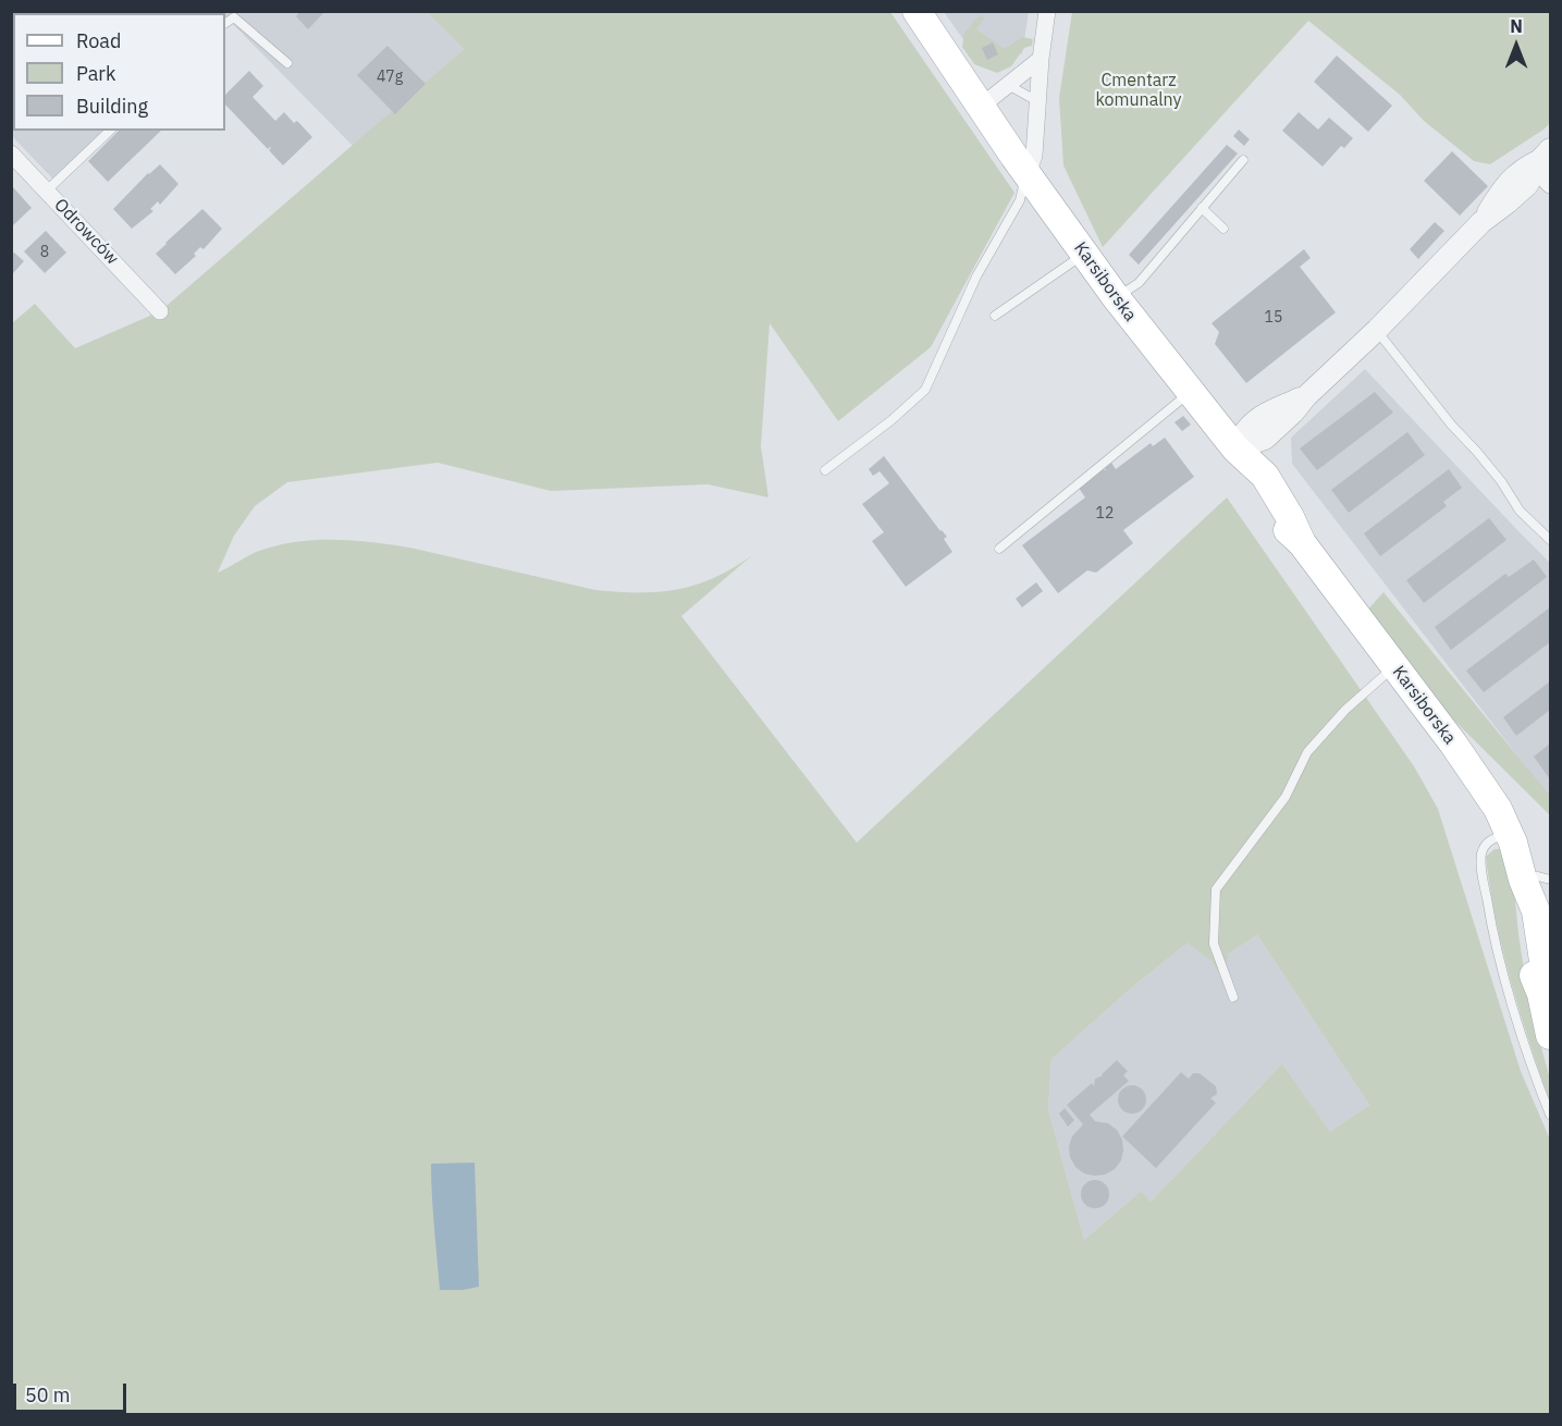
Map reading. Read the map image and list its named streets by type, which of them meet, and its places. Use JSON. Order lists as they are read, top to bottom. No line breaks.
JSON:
{"streets":{"main road":["Karsiborska"],"street":["Odrowców"]},"parks":["Cmentarz komunalny"],"house_numbers":["47g","8","15","12"],"legend":["Road","Park","Building"],"scale_bar":"50 m","north":"top"}
